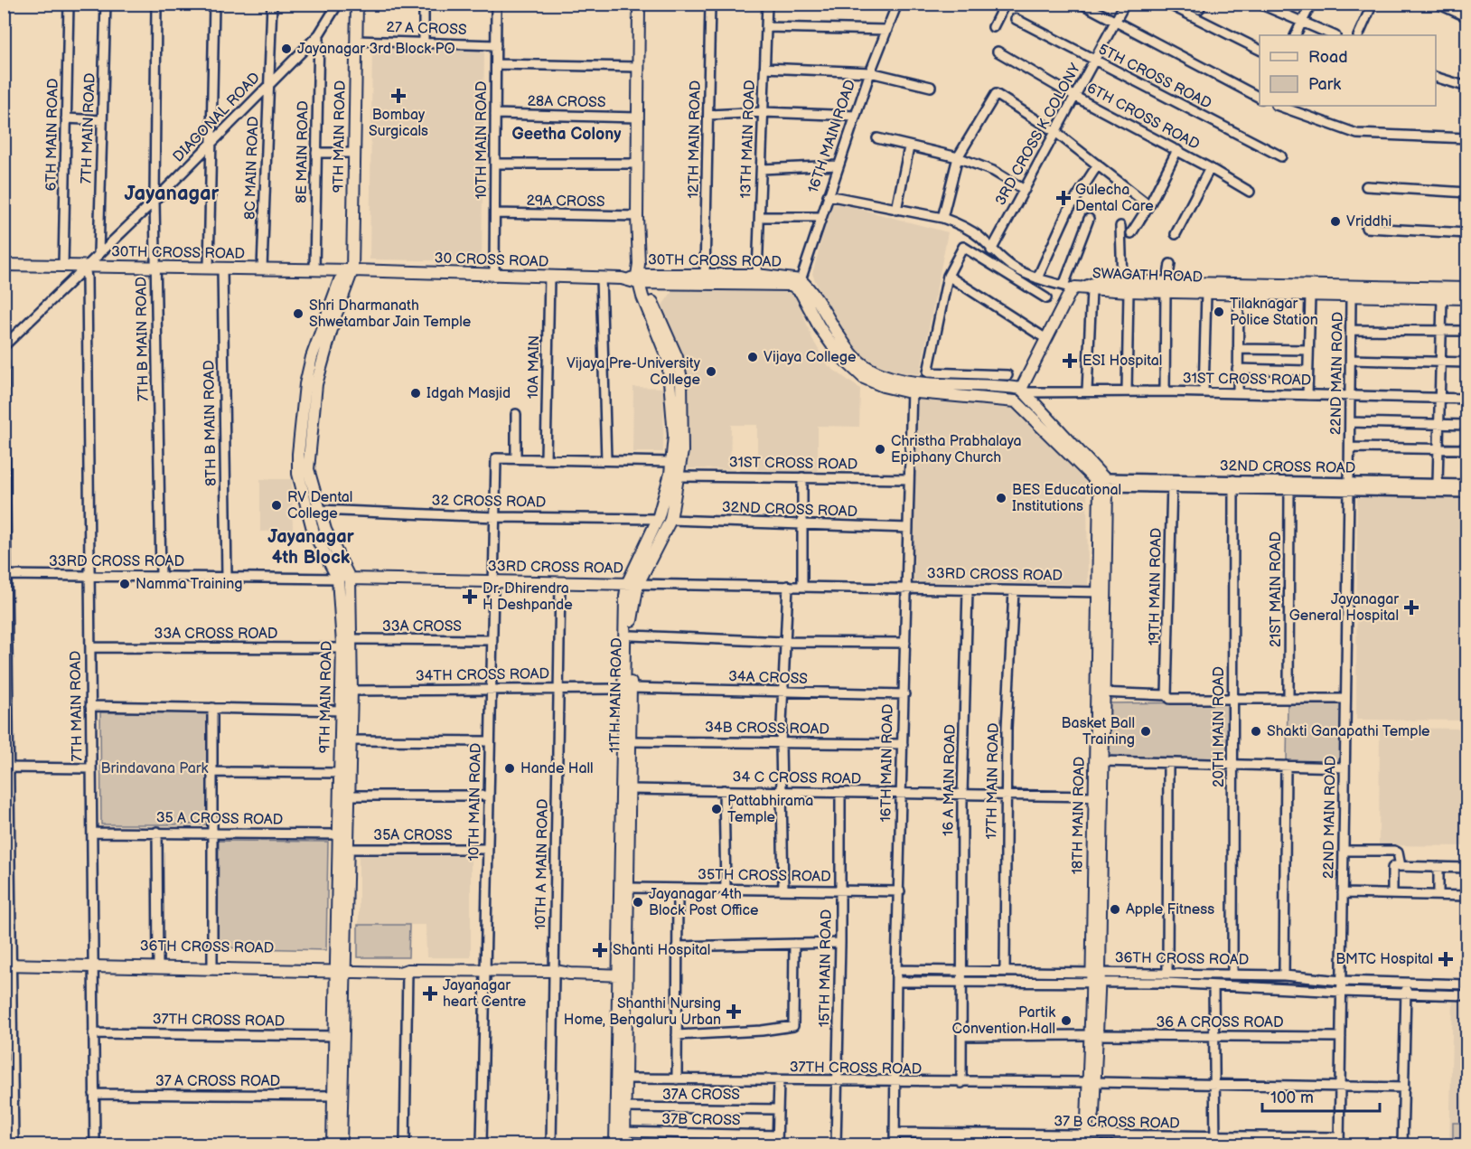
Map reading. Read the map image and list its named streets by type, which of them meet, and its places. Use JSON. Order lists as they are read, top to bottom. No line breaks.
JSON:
{"streets":{"main road":["9TH MAIN ROAD","30TH CROSS ROAD","30 CROSS ROAD","SWAGATH ROAD","33RD CROSS ROAD","11TH MAIN ROAD","18TH MAIN ROAD","36TH CROSS ROAD"],"street":["27 A CROSS","5TH CROSS ROAD","28A CROSS","6TH CROSS ROAD","DIAGONAL ROAD","7TH MAIN ROAD","6TH MAIN ROAD","3RD CROSS K COLONY","16TH MAIN ROAD","12TH MAIN ROAD","13TH MAIN ROAD","10TH MAIN ROAD","8E MAIN ROAD","8C MAIN ROAD","29A CROSS","7TH B MAIN ROAD","10A MAIN","22ND MAIN ROAD","31ST CROSS ROAD","8TH B MAIN ROAD","32ND CROSS ROAD","32 CROSS ROAD","19TH MAIN ROAD","21ST MAIN ROAD","33A CROSS","33A CROSS ROAD","34TH CROSS ROAD","34A CROSS","20TH MAIN ROAD","34B CROSS ROAD","34 C CROSS ROAD","16 A MAIN ROAD","17TH MAIN ROAD","35 A CROSS ROAD","35A CROSS","10TH A MAIN ROAD","35TH CROSS ROAD","15TH MAIN ROAD","37TH CROSS ROAD","36 A CROSS ROAD","37 A CROSS ROAD","37A CROSS","37B CROSS","37 B CROSS ROAD"]},"crossings":[["27 A CROSS","9TH MAIN ROAD"],["27 A CROSS","10TH MAIN ROAD"],["5TH CROSS ROAD","3RD CROSS K COLONY"],["28A CROSS","10TH MAIN ROAD"],["28A CROSS","11TH MAIN ROAD"],["6TH CROSS ROAD","3RD CROSS K COLONY"],["DIAGONAL ROAD","7TH MAIN ROAD"],["DIAGONAL ROAD","8E MAIN ROAD"],["DIAGONAL ROAD","8C MAIN ROAD"],["DIAGONAL ROAD","30TH CROSS ROAD"],["DIAGONAL ROAD","7TH B MAIN ROAD"],["7TH MAIN ROAD","30TH CROSS ROAD"],["7TH MAIN ROAD","33RD CROSS ROAD"],["7TH MAIN ROAD","33A CROSS ROAD"],["7TH MAIN ROAD","35 A CROSS ROAD"],["7TH MAIN ROAD","36TH CROSS ROAD"],["7TH MAIN ROAD","37TH CROSS ROAD"],["7TH MAIN ROAD","37 A CROSS ROAD"],["6TH MAIN ROAD","30TH CROSS ROAD"],["9TH MAIN ROAD","30TH CROSS ROAD"],["9TH MAIN ROAD","30 CROSS ROAD"],["9TH MAIN ROAD","32 CROSS ROAD"],["9TH MAIN ROAD","33RD CROSS ROAD"],["9TH MAIN ROAD","33A CROSS"],["9TH MAIN ROAD","33A CROSS ROAD"],["9TH MAIN ROAD","34TH CROSS ROAD"],["9TH MAIN ROAD","35 A CROSS ROAD"],["9TH MAIN ROAD","35A CROSS"],["9TH MAIN ROAD","36TH CROSS ROAD"],["9TH MAIN ROAD","37TH CROSS ROAD"],["9TH MAIN ROAD","37 A CROSS ROAD"],["16TH MAIN ROAD","30TH CROSS ROAD"],["16TH MAIN ROAD","31ST CROSS ROAD"],["16TH MAIN ROAD","32ND CROSS ROAD"],["16TH MAIN ROAD","33RD CROSS ROAD"],["16TH MAIN ROAD","34A CROSS"],["16TH MAIN ROAD","34B CROSS ROAD"],["16TH MAIN ROAD","34 C CROSS ROAD"],["16TH MAIN ROAD","35TH CROSS ROAD"],["16TH MAIN ROAD","36TH CROSS ROAD"],["16TH MAIN ROAD","37TH CROSS ROAD"],["16TH MAIN ROAD","37 B CROSS ROAD"],["12TH MAIN ROAD","30TH CROSS ROAD"],["13TH MAIN ROAD","30TH CROSS ROAD"],["10TH MAIN ROAD","29A CROSS"],["10TH MAIN ROAD","30 CROSS ROAD"],["10TH MAIN ROAD","32 CROSS ROAD"],["10TH MAIN ROAD","33RD CROSS ROAD"],["10TH MAIN ROAD","33A CROSS"],["10TH MAIN ROAD","34TH CROSS ROAD"],["10TH MAIN ROAD","35A CROSS"],["10TH MAIN ROAD","36TH CROSS ROAD"],["8E MAIN ROAD","30TH CROSS ROAD"],["8C MAIN ROAD","30TH CROSS ROAD"],["29A CROSS","11TH MAIN ROAD"],["30TH CROSS ROAD","30 CROSS ROAD"],["30TH CROSS ROAD","7TH B MAIN ROAD"],["30TH CROSS ROAD","31ST CROSS ROAD"],["30TH CROSS ROAD","8TH B MAIN ROAD"],["30TH CROSS ROAD","32ND CROSS ROAD"],["30TH CROSS ROAD","11TH MAIN ROAD"],["30TH CROSS ROAD","18TH MAIN ROAD"],["30 CROSS ROAD","10A MAIN"],["30 CROSS ROAD","11TH MAIN ROAD"],["SWAGATH ROAD","22ND MAIN ROAD"],["7TH B MAIN ROAD","33RD CROSS ROAD"],["22ND MAIN ROAD","31ST CROSS ROAD"],["22ND MAIN ROAD","32ND CROSS ROAD"],["22ND MAIN ROAD","36TH CROSS ROAD"],["22ND MAIN ROAD","37TH CROSS ROAD"],["22ND MAIN ROAD","36 A CROSS ROAD"],["22ND MAIN ROAD","37 B CROSS ROAD"],["31ST CROSS ROAD","11TH MAIN ROAD"],["8TH B MAIN ROAD","33RD CROSS ROAD"],["32ND CROSS ROAD","19TH MAIN ROAD"],["32ND CROSS ROAD","21ST MAIN ROAD"],["32ND CROSS ROAD","11TH MAIN ROAD"],["32ND CROSS ROAD","20TH MAIN ROAD"],["32ND CROSS ROAD","18TH MAIN ROAD"],["32 CROSS ROAD","11TH MAIN ROAD"],["33RD CROSS ROAD","11TH MAIN ROAD"],["33RD CROSS ROAD","16 A MAIN ROAD"],["33RD CROSS ROAD","17TH MAIN ROAD"],["33RD CROSS ROAD","18TH MAIN ROAD"],["33RD CROSS ROAD","10TH A MAIN ROAD"],["34TH CROSS ROAD","34A CROSS"],["34TH CROSS ROAD","11TH MAIN ROAD"],["34TH CROSS ROAD","10TH A MAIN ROAD"],["34A CROSS","11TH MAIN ROAD"],["11TH MAIN ROAD","34B CROSS ROAD"],["11TH MAIN ROAD","34 C CROSS ROAD"],["11TH MAIN ROAD","35TH CROSS ROAD"],["11TH MAIN ROAD","36TH CROSS ROAD"],["11TH MAIN ROAD","37TH CROSS ROAD"],["11TH MAIN ROAD","37A CROSS"],["11TH MAIN ROAD","37B CROSS"],["20TH MAIN ROAD","36TH CROSS ROAD"],["34 C CROSS ROAD","16 A MAIN ROAD"],["34 C CROSS ROAD","17TH MAIN ROAD"],["34 C CROSS ROAD","18TH MAIN ROAD"],["34 C CROSS ROAD","15TH MAIN ROAD"],["16 A MAIN ROAD","36TH CROSS ROAD"],["17TH MAIN ROAD","36TH CROSS ROAD"],["18TH MAIN ROAD","36TH CROSS ROAD"],["18TH MAIN ROAD","37TH CROSS ROAD"],["18TH MAIN ROAD","36 A CROSS ROAD"],["18TH MAIN ROAD","37 B CROSS ROAD"],["10TH A MAIN ROAD","36TH CROSS ROAD"],["35TH CROSS ROAD","15TH MAIN ROAD"],["15TH MAIN ROAD","37TH CROSS ROAD"]],"districts":["Geetha Colony","Jayanagar","Jayanagar 4th Block"],"parks":["Brindavana Park"],"places":{"other":["Jayanagar 3rd Block PO","Vriddhi","Tilaknagar Police Station","Shri Dharmanath Shwetambar Jain Temple","Vijaya College","Vijaya Pre-University College","Idgah Masjid","Christha Prabhalaya Epiphany Church","BES Educational Institutions","RV Dental College","Namma Training","Basket Ball Training","Shakti Ganapathi Temple","Hande Hall","Pattabhirama Temple","Jayanagar 4th Block Post Office","Apple Fitness","Partik Convention Hall"],"health":["Bombay Surgicals","Gulecha Dental Care","ESI Hospital","Dr. Dhirendra H Deshpande","Jayanagar General Hospital","Shanti Hospital","BMTC Hospital","Jayanagar heart Centre","Shanthi Nursing Home, Bengaluru Urban"]},"legend":["Road","Park"],"scale_bar":"100 m"}
